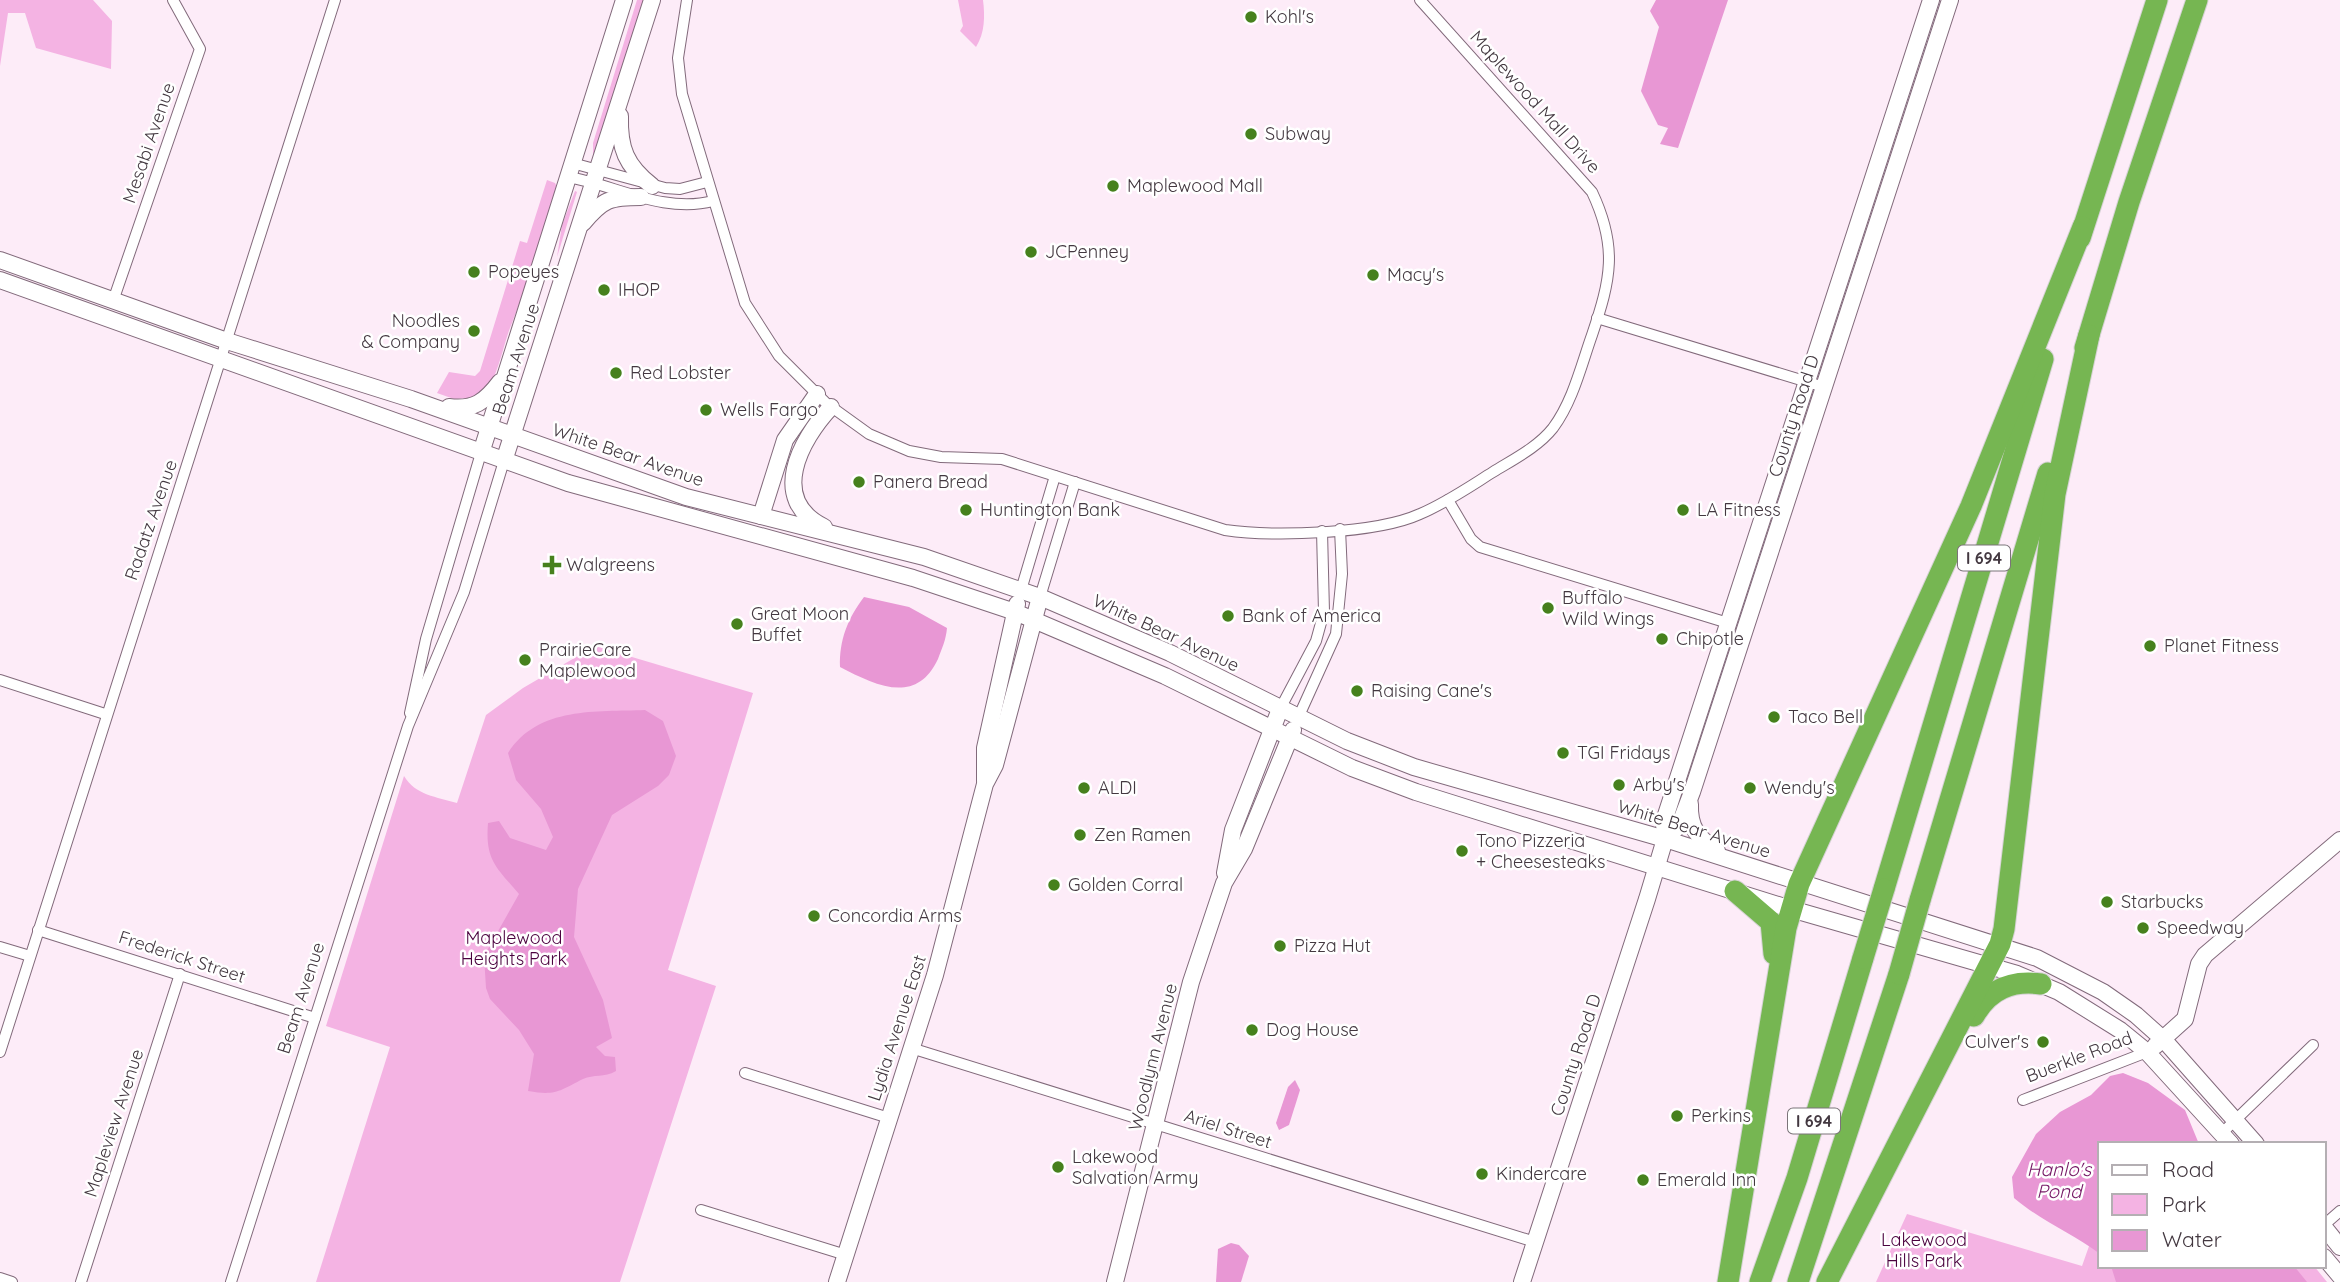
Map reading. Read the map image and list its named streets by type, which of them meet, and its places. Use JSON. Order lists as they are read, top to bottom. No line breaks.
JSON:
{"streets":{"highway":["I 694"],"main road":["Beam Avenue","County Road D","White Bear Avenue","Lydia Avenue East","Woodlynn Avenue","Buerkle Road"],"street":["Maplewood Mall Drive","Mesabi Avenue","Radatz Avenue","Frederick Street","Mapleview Avenue","Ariel Street"]},"crossings":[["Mesabi Avenue","White Bear Avenue"],["Beam Avenue","White Bear Avenue"],["Beam Avenue","Frederick Street"],["County Road D","White Bear Avenue"],["County Road D","Ariel Street"],["White Bear Avenue","Radatz Avenue"],["White Bear Avenue","Lydia Avenue East"],["White Bear Avenue","Woodlynn Avenue"],["White Bear Avenue","Buerkle Road"],["Radatz Avenue","Frederick Street"],["Frederick Street","Mapleview Avenue"],["Lydia Avenue East","Ariel Street"],["Woodlynn Avenue","Ariel Street"]],"water":["Hanlo's Pond"],"parks":["Maplewood Heights Park","Lakewood Hills Park"],"places":{"other":["Kohl's","Subway","Maplewood Mall","JCPenney","Popeyes","Macy's","IHOP","Noodles & Company","Red Lobster","Wells Fargo","Panera Bread","Huntington Bank","LA Fitness","Buffalo Wild Wings","Bank of America","Great Moon Buffet","Chipotle","Planet Fitness","PrairieCare Maplewood","Raising Cane's","Taco Bell","TGI Fridays","Arby's","ALDI","Wendy's","Zen Ramen","Tono Pizzeria + Cheesesteaks","Golden Corral","Starbucks","Concordia Arms","Speedway","Pizza Hut","Dog House","Culver's","Perkins","Lakewood Salvation Army","Kindercare","Emerald Inn"],"health":["Walgreens"]},"legend":["Road","Park","Water"]}
